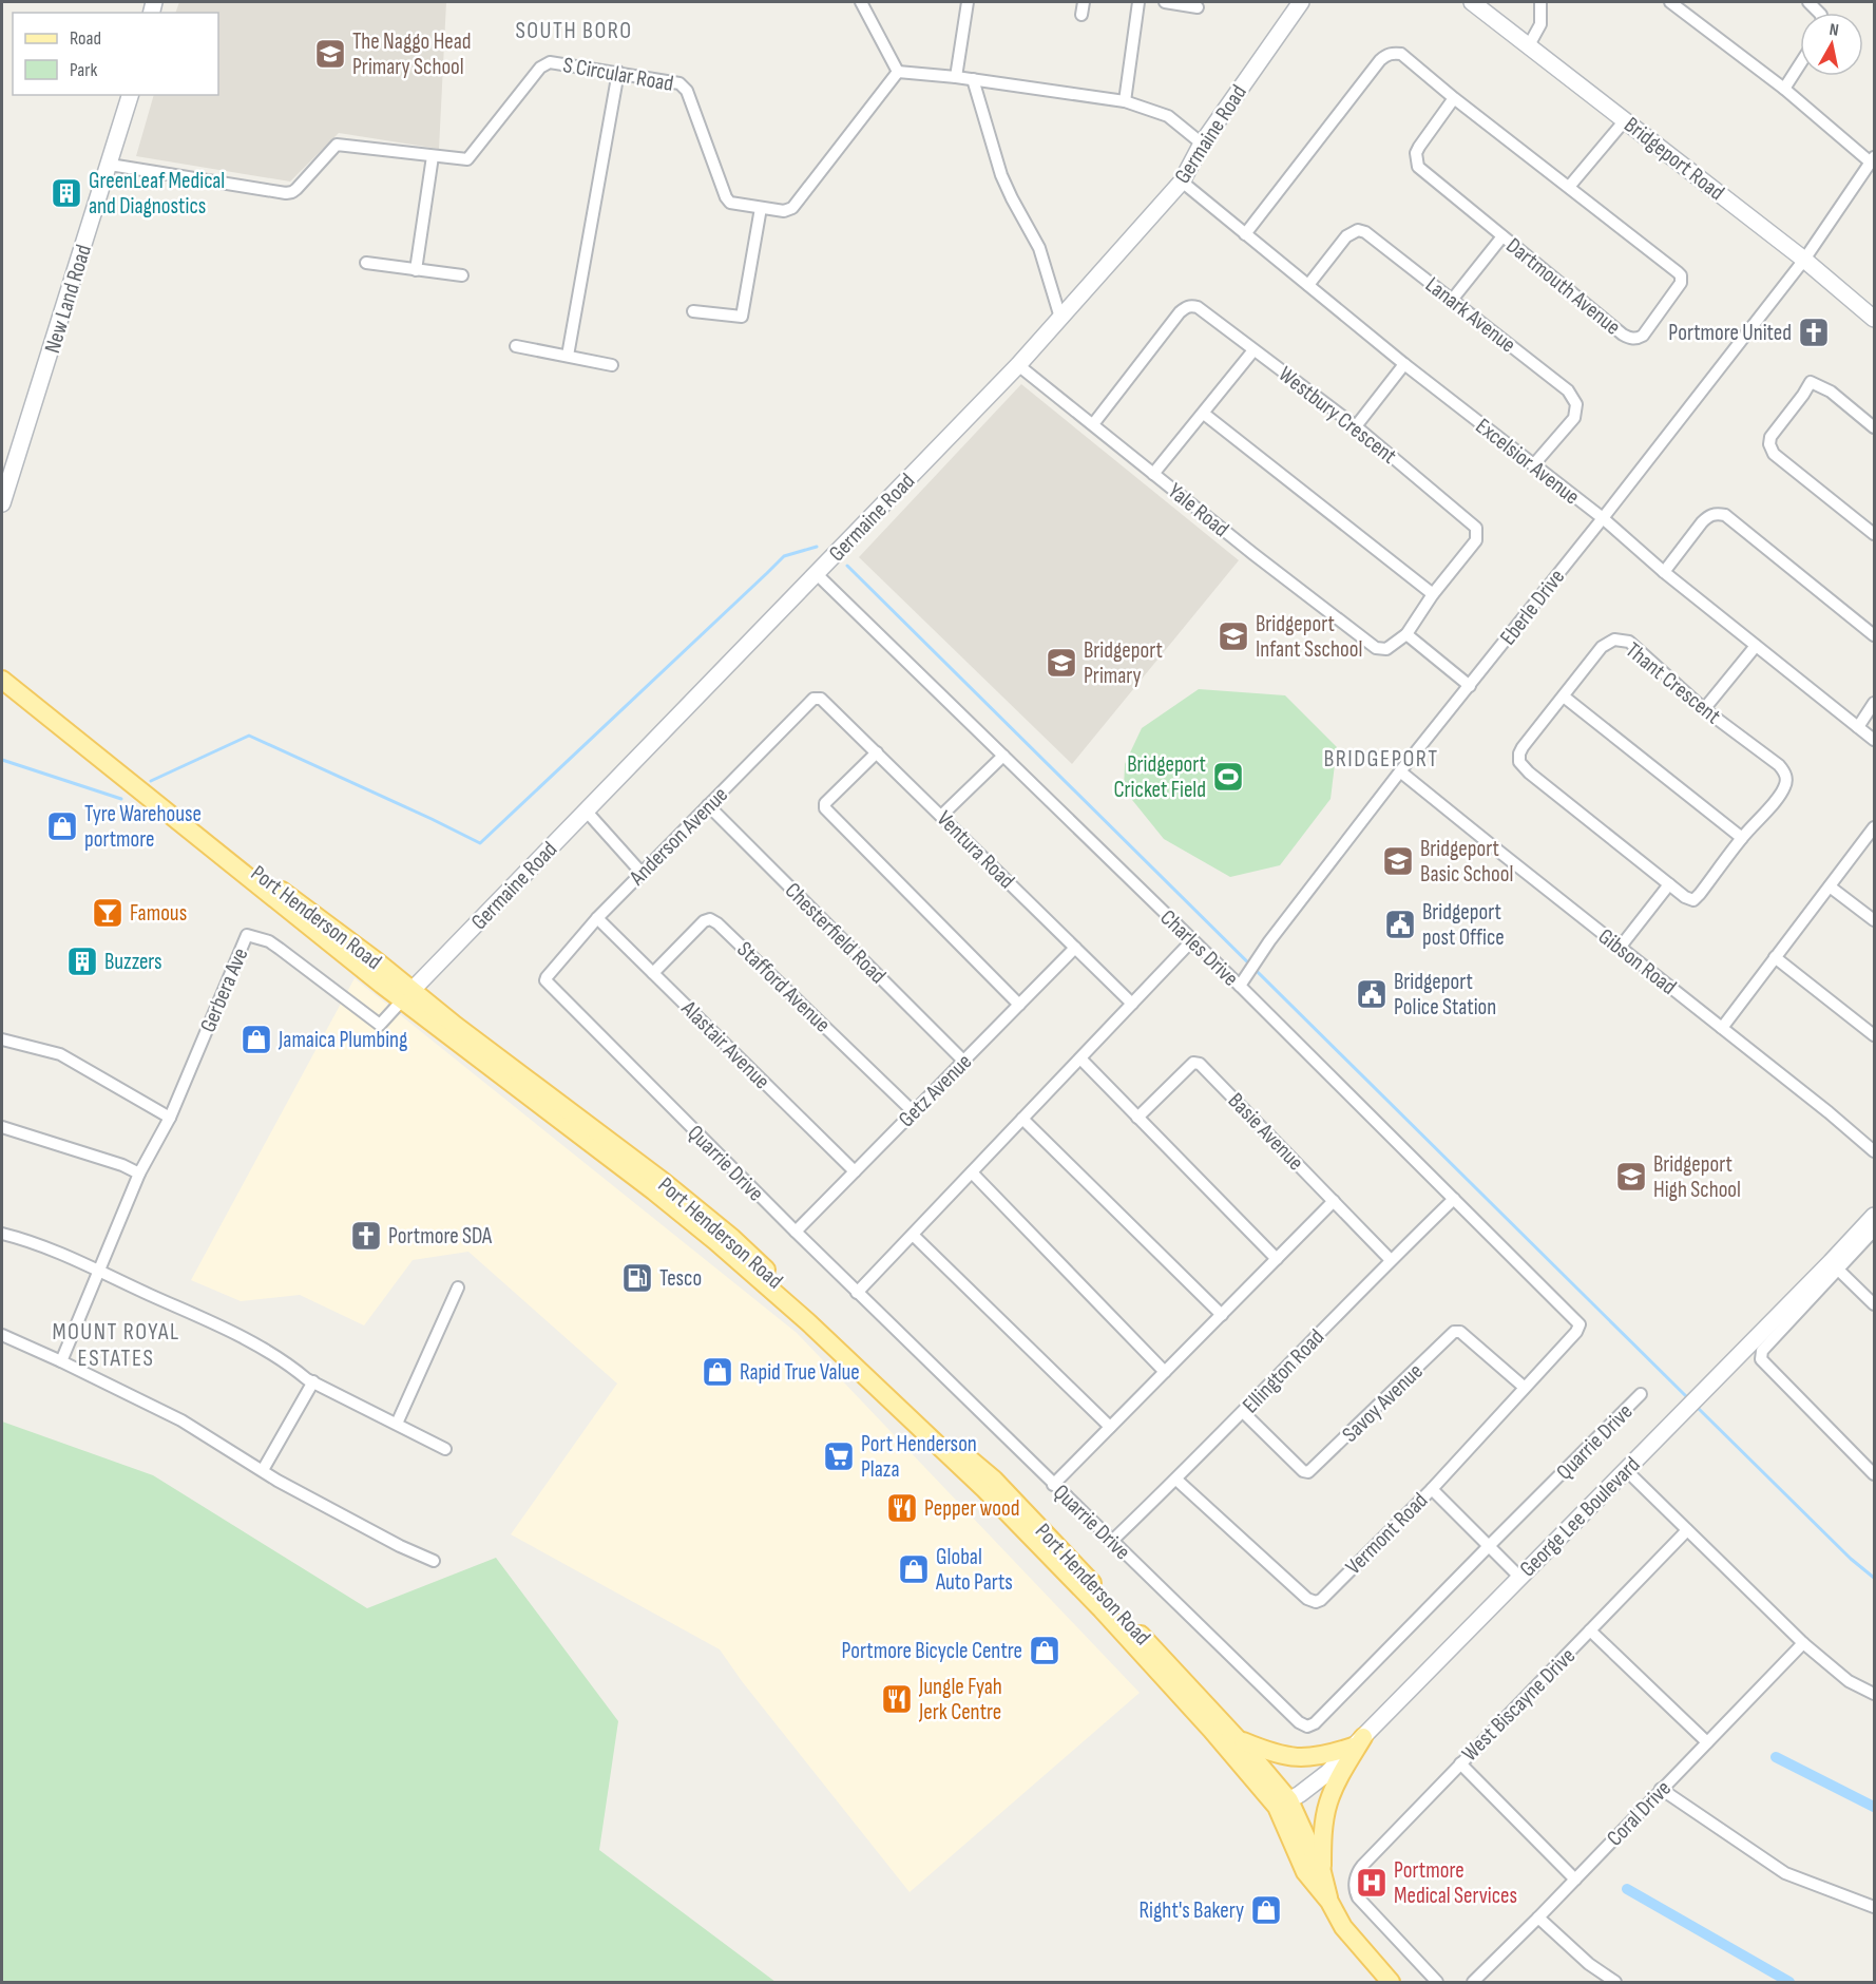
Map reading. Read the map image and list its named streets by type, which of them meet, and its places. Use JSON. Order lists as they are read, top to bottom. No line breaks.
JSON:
{"streets":{"main road":["Port Henderson Road"],"street":["S Circular Road","Germaine Road","Bridgeport Road","Dartmouth Avenue","New Land Road","Lanark Avenue","Westbury Crescent","Excelsior Avenue","Yale Road","Eberle Drive","Thant Crescent","Anderson Avenue","Ventura Road","Chesterfield Road","Charles Drive","Gibson Road","Stafford Avenue","Gerbera Ave","Alastair Avenue","Getz Avenue","Basie Avenue","Quarrie Drive","Ellington Road","Savoy Avenue","George Lee Boulevard","Vermont Road","West Biscayne Drive","Coral Drive"]},"crossings":[["S Circular Road","New Land Road"],["Germaine Road","Excelsior Avenue"],["Germaine Road","Yale Road"],["Germaine Road","Port Henderson Road"],["Germaine Road","Charles Drive"],["Germaine Road","Gerbera Ave"],["Bridgeport Road","Eberle Drive"],["Dartmouth Avenue","Excelsior Avenue"],["Lanark Avenue","Excelsior Avenue"],["Westbury Crescent","Yale Road"],["Excelsior Avenue","Eberle Drive"],["Eberle Drive","Charles Drive"],["Eberle Drive","Gibson Road"],["Anderson Avenue","Ventura Road"],["Anderson Avenue","Chesterfield Road"],["Anderson Avenue","Alastair Avenue"],["Anderson Avenue","Quarrie Drive"],["Ventura Road","Getz Avenue"],["Port Henderson Road","Gerbera Ave"],["Port Henderson Road","George Lee Boulevard"],["Chesterfield Road","Getz Avenue"],["Charles Drive","Ellington Road"],["Charles Drive","Vermont Road"],["Stafford Avenue","Alastair Avenue"],["Stafford Avenue","Getz Avenue"],["Alastair Avenue","Getz Avenue"],["Getz Avenue","Quarrie Drive"],["Basie Avenue","Ellington Road"],["Quarrie Drive","Ellington Road"],["Ellington Road","Savoy Avenue"],["Ellington Road","Vermont Road"],["Savoy Avenue","Vermont Road"]],"districts":["SOUTH BORO","BRIDGEPORT","MOUNT ROYAL ESTATES"],"places":{"school or university":["The Naggo Head Primary School","Bridgeport Infant Sschool","Bridgeport Primary","Bridgeport Basic School","Bridgeport High School"],"building":["GreenLeaf Medical and Diagnostics","Buzzers"],"church":["Portmore United","Portmore SDA"],"sports":["Bridgeport Cricket Field"],"shop":["Tyre Warehouse portmore","Jamaica Plumbing","Rapid True Value","Global Auto Parts","Portmore Bicycle Centre","Right's Bakery"],"bar":["Famous"],"public building":["Bridgeport post Office","Bridgeport Police Station"],"fuel station":["Tesco"],"supermarket":["Port Henderson Plaza"],"restaurant":["Pepper wood","Jungle Fyah Jerk Centre"],"hospital":["Portmore Medical Services"]},"legend":["Road","Park"],"north":"top"}
